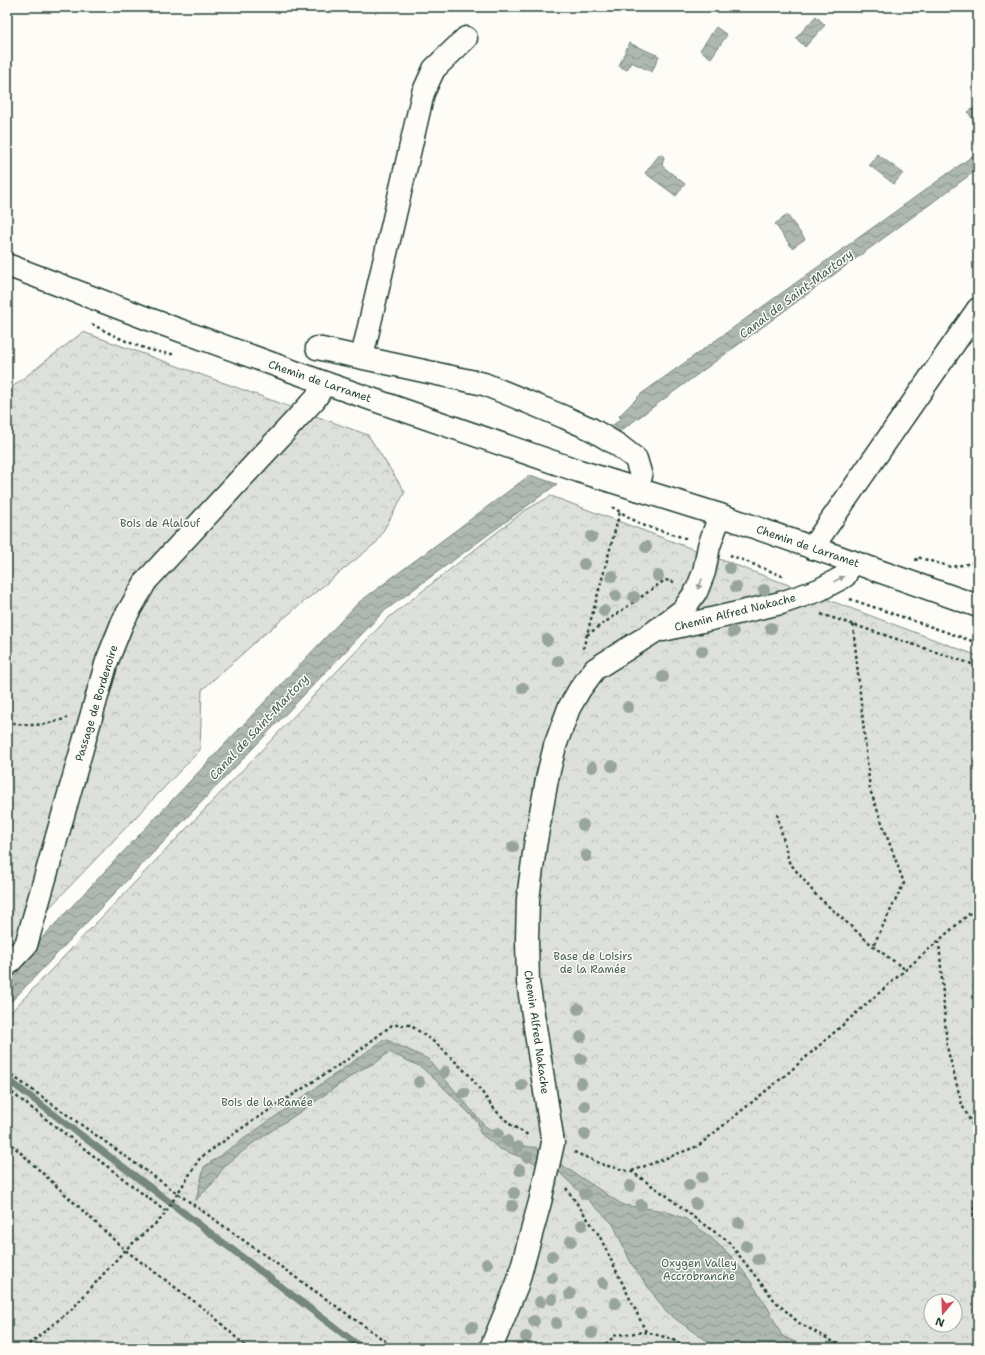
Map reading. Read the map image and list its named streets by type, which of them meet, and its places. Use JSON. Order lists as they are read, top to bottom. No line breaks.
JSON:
{"streets":{"street":["Chemin de Larramet","Chemin Alfred Nakache","Passage de Bordenoire"]},"crossings":[["Chemin de Larramet","Chemin Alfred Nakache"],["Chemin de Larramet","Passage de Bordenoire"]],"water":["Canal de Saint-Martory"],"parks":["Bois de Alalouf","Base de Loisirs de la Ramée","Bois de la Ramée","Oxygen Valley Accrobranche"],"north":"bottom"}
